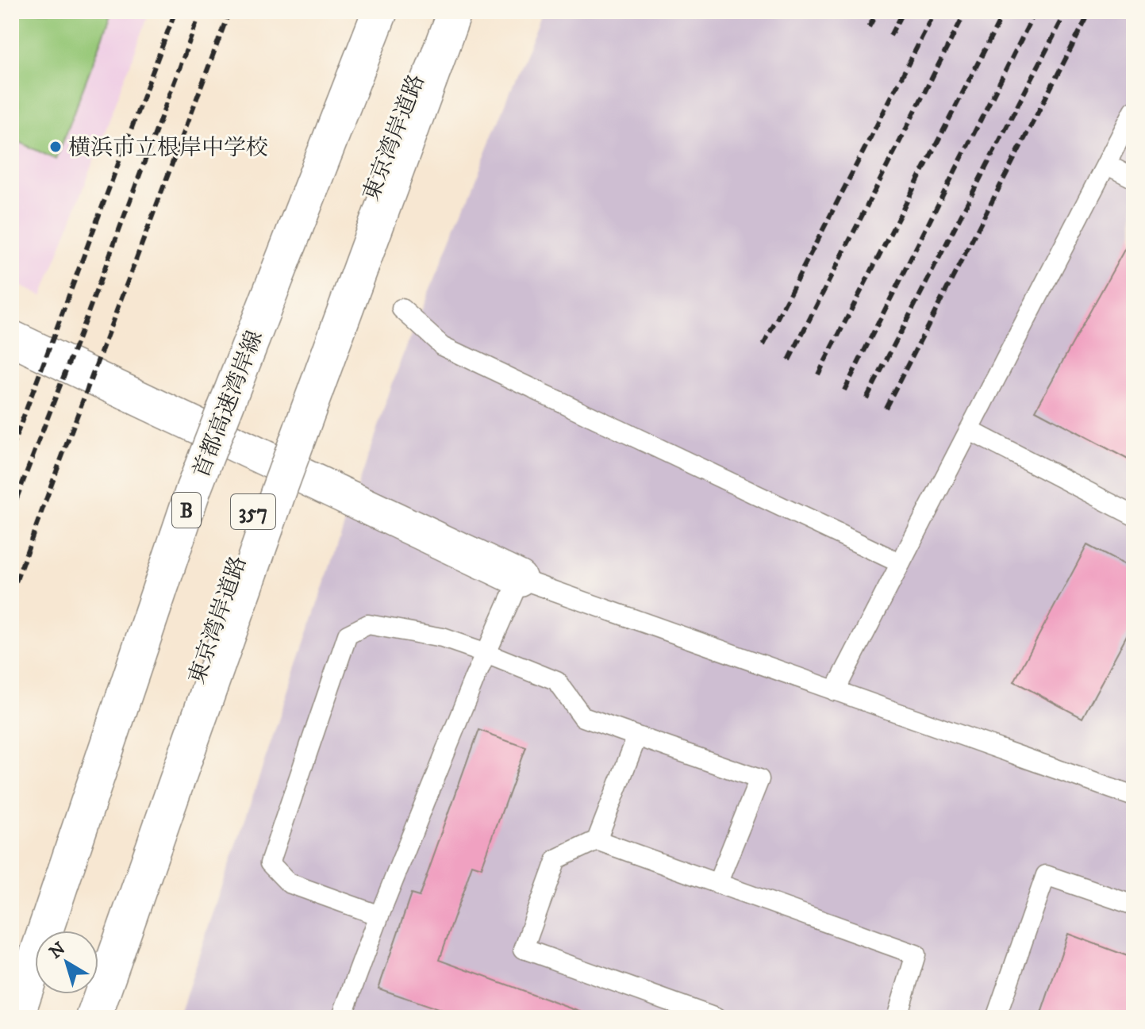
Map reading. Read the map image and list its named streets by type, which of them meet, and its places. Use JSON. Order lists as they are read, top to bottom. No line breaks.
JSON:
{"streets":{"main road":["東京湾岸道路","首都高速湾岸線","B","357"]},"places":["横浜市立根岸中学校"],"north":"top left"}
